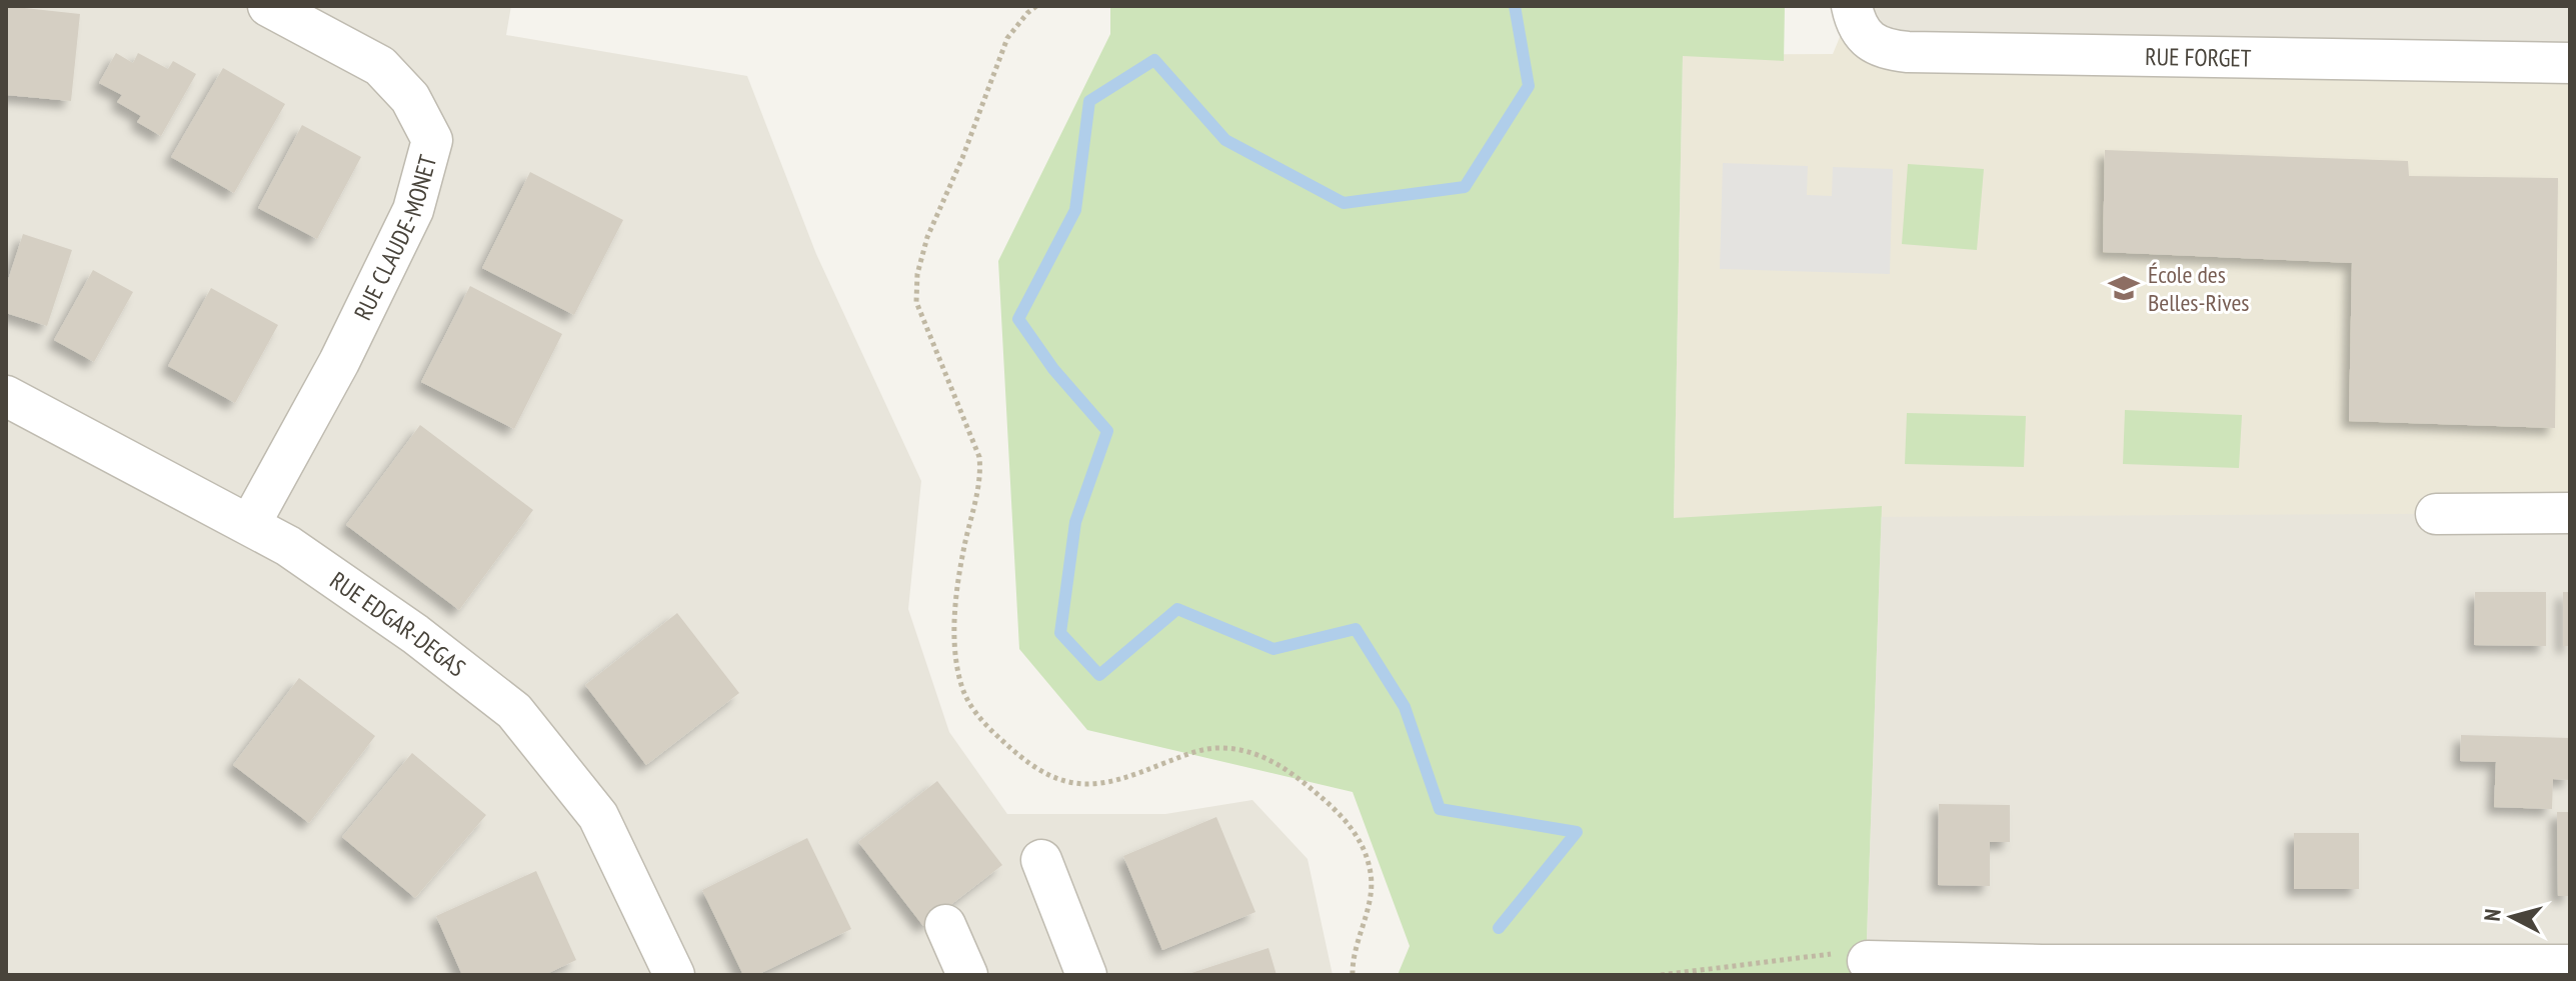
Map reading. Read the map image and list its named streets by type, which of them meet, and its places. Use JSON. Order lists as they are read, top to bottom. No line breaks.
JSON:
{"streets":{"street":["RUE FORGET","RUE CLAUDE-MONET","RUE EDGAR-DEGAS"]},"crossings":[["RUE CLAUDE-MONET","RUE EDGAR-DEGAS"]],"places":{"school or university":["École des Belles-Rives"]},"north":"left"}
